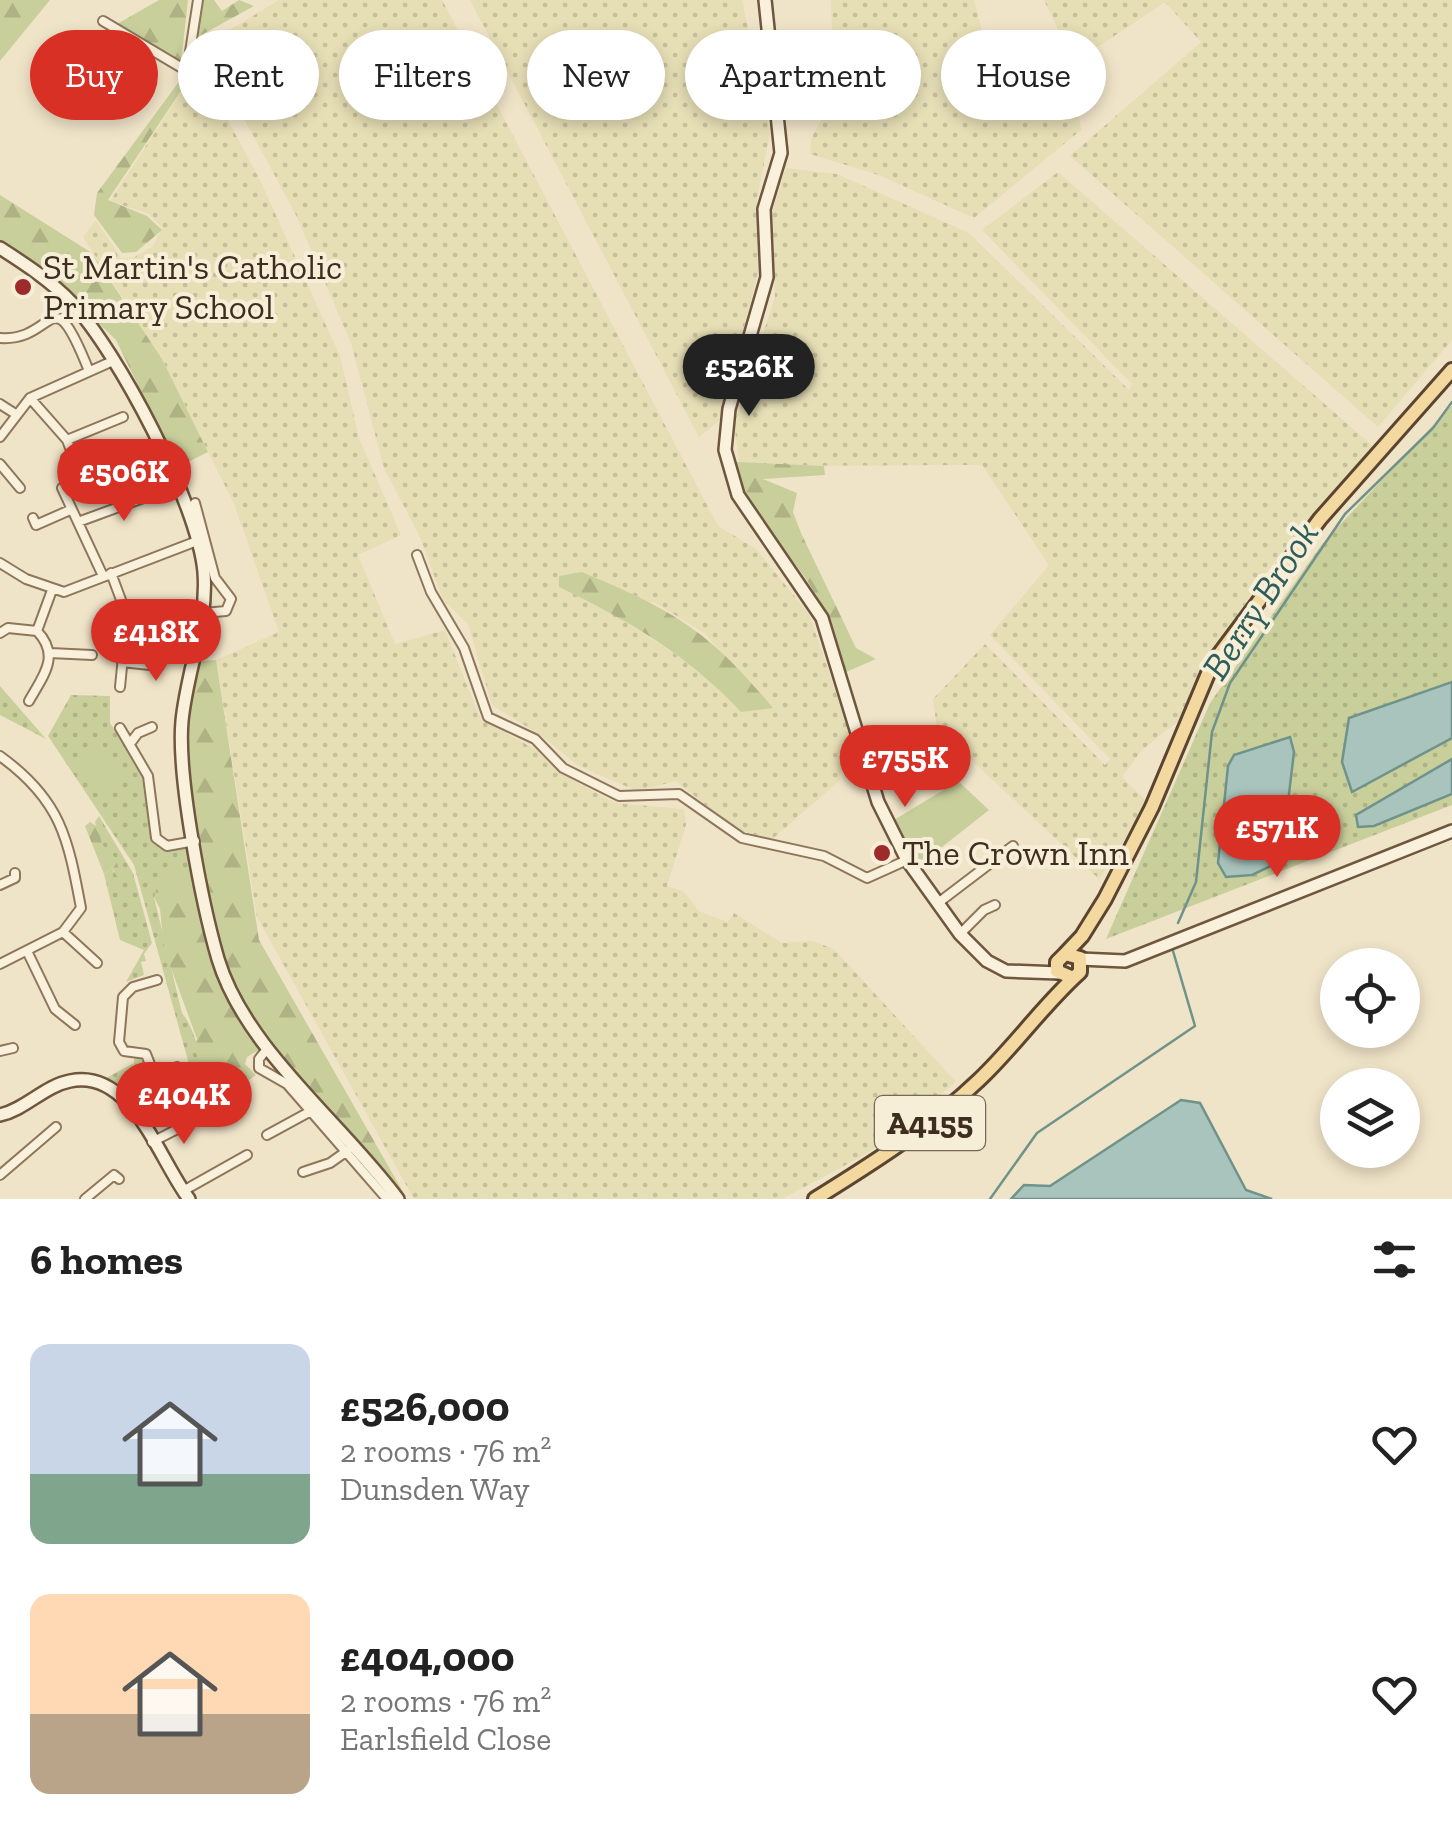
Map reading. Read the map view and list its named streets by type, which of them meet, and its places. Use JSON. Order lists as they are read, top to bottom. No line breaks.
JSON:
{"streets":{"main road":["A4155"]},"water":["Berry Brook"],"places":["St Martin's Catholic Primary School","The Crown Inn"],"page":{"chip":["Buy","Rent","Filters","New","Apartment","House"],"price":["£526K","£506K","£418K","£755K","£571K","£404K"],"heading":"6 homes","list":[{"name":"£526,000","note":"2 rooms · 76 m² · Dunsden Way"},{"name":"£404,000","note":"2 rooms · 76 m² · Earlsfield Close"}]}}
